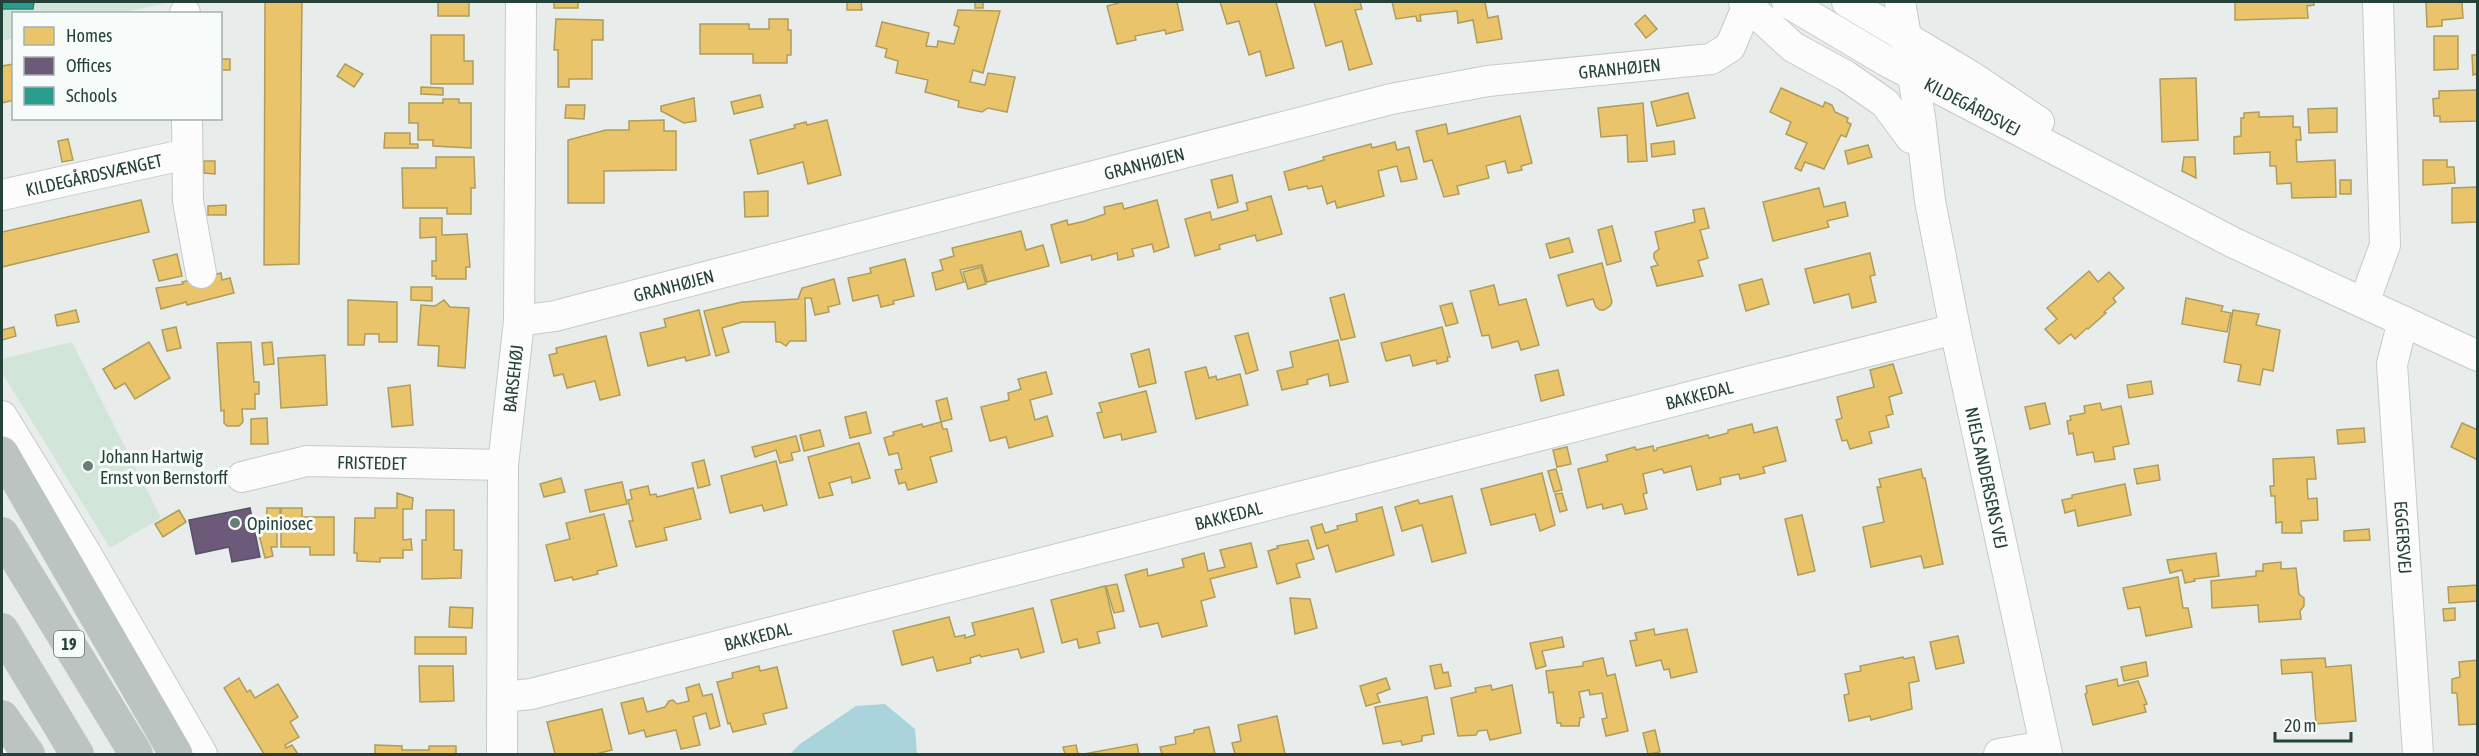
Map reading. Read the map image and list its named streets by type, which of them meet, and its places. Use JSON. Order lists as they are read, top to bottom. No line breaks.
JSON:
{"streets":{"highway":["19"],"street":["GRANHØJEN","KILDEGÅRDSVEJ","KILDEGÅRDSVÆNGET","BARSEHØJ","BAKKEDAL","FRISTEDET","NIELS ANDERSENS VEJ","EGGERSVEJ"]},"crossings":[["GRANHØJEN","BARSEHØJ"],["KILDEGÅRDSVEJ","NIELS ANDERSENS VEJ"],["KILDEGÅRDSVEJ","EGGERSVEJ"],["BARSEHØJ","BAKKEDAL"],["BARSEHØJ","FRISTEDET"],["BAKKEDAL","NIELS ANDERSENS VEJ"]],"places":["Johann Hartwig Ernst von Bernstorff","Opiniosec"],"legend":["Homes","Offices","Schools"],"scale_bar":"20 m"}
